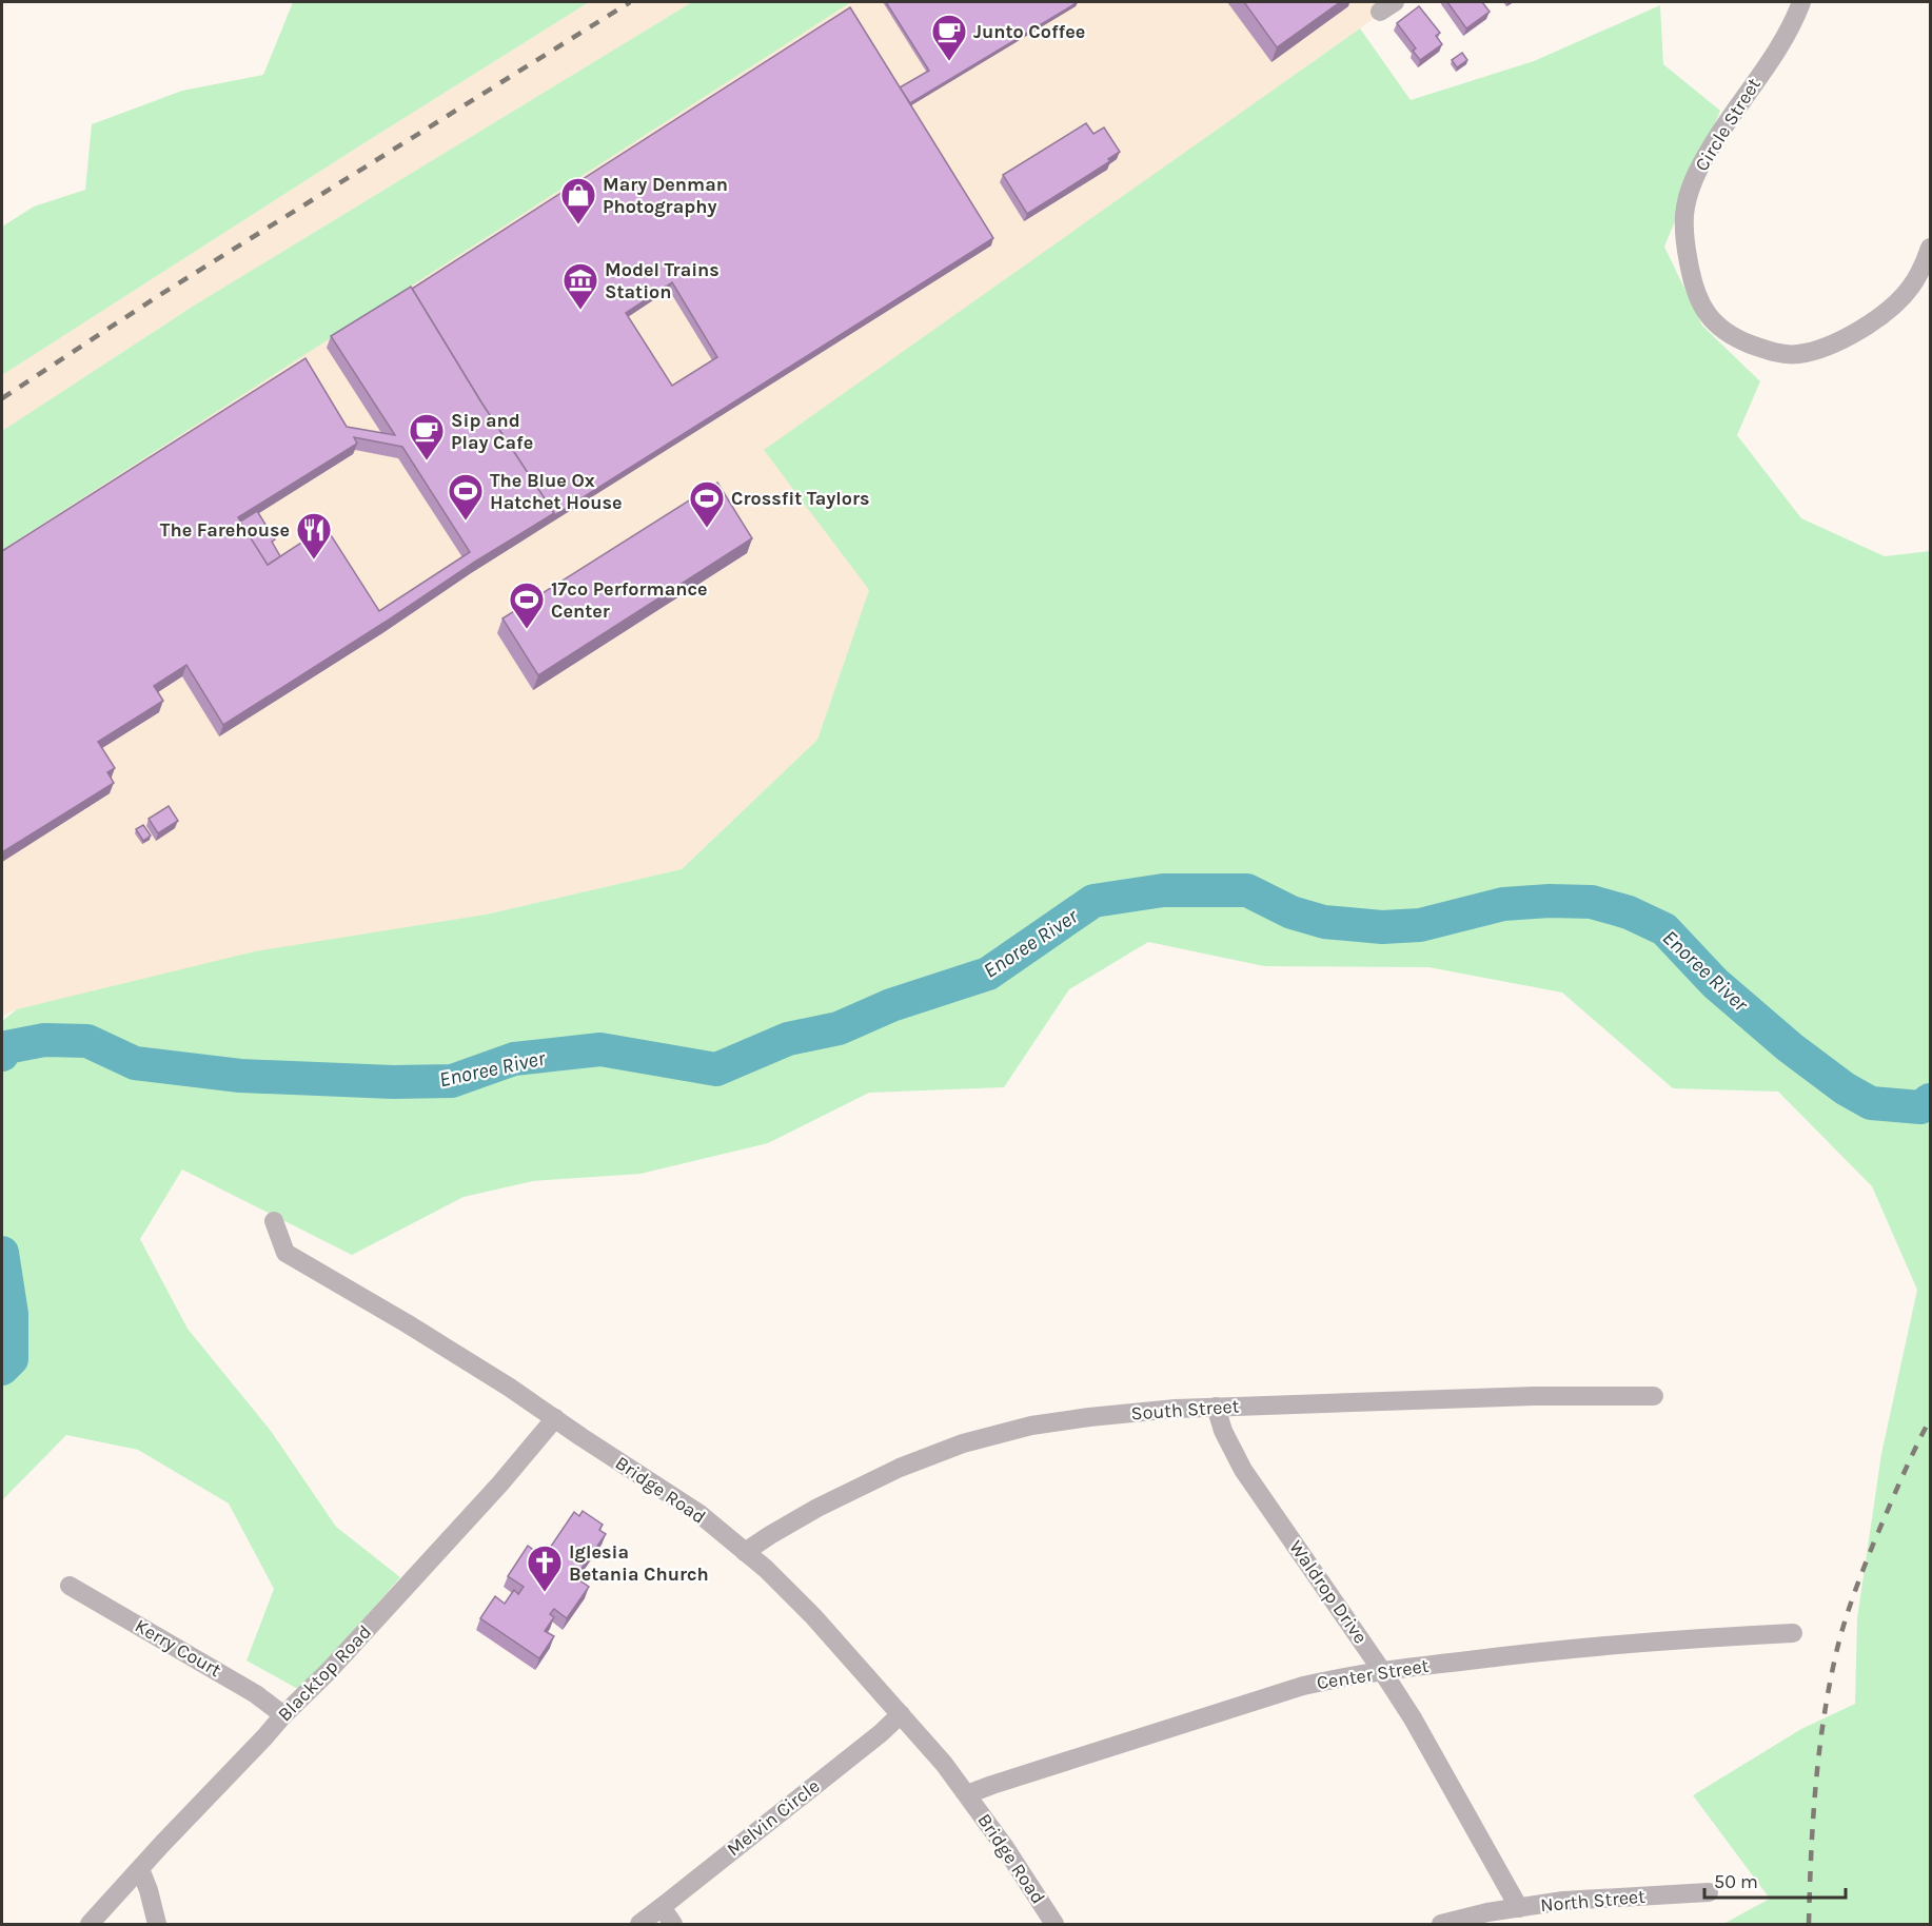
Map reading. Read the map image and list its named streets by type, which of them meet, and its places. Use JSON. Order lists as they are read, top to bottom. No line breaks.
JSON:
{"streets":{"street":["Circle Street","South Street","Bridge Road","Waldrop Drive","Kerry Court","Blacktop Road","Center Street","Melvin Circle","North Street"]},"crossings":[["South Street","Bridge Road"],["South Street","Waldrop Drive"],["Bridge Road","Blacktop Road"],["Bridge Road","Center Street"],["Bridge Road","Melvin Circle"],["Waldrop Drive","Center Street"],["Waldrop Drive","North Street"],["Kerry Court","Blacktop Road"]],"water":["Enoree River"],"places":{"cafe":["Junto Coffee","Sip and Play Cafe"],"shop":["Mary Denman Photography"],"museum":["Model Trains Station"],"sports":["The Blue Ox Hatchet House","Crossfit Taylors","17co Performance Center"],"restaurant":["The Farehouse"],"church":["Iglesia Betania Church"]},"scale_bar":"50 m"}
